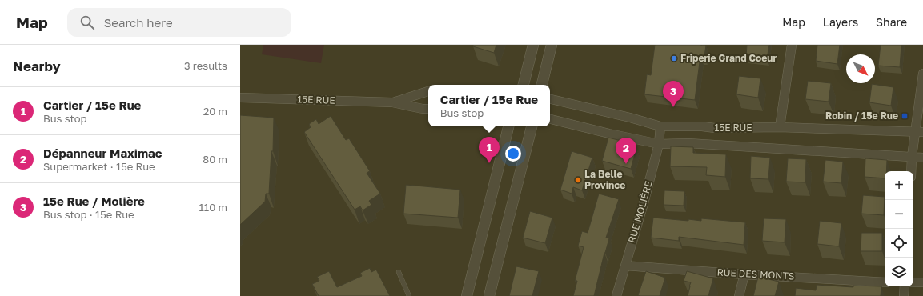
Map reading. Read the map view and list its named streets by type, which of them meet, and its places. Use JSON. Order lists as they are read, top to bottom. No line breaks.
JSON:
{"streets":{"street":["15E RUE","RUE MOLIÈRE","RUE DES MONTS"]},"crossings":[["15E RUE","RUE MOLIÈRE"],["RUE MOLIÈRE","RUE DES MONTS"]],"places":{"other":["Friperie Grand Coeur","La Belle Province"],"transit":["Robin / 15e Rue"]},"north":"bottom right","page":{"header":"Map","search":"Search here","nav":["Map","Layers","Share"],"heading":["Nearby","3 results"],"pins":["3","1","2"],"popup":["Cartier / 15e Rue","Bus stop"],"list":[{"mark":"1","name":"Cartier / 15e Rue","note":"Bus stop","value":"20 m"},{"mark":"2","name":"Dépanneur Maximac","note":"Supermarket · 15e Rue","value":"80 m"},{"mark":"3","name":"15e Rue / Molière","note":"Bus stop · 15e Rue","value":"110 m"}],"map_buttons":["+","−"]}}
